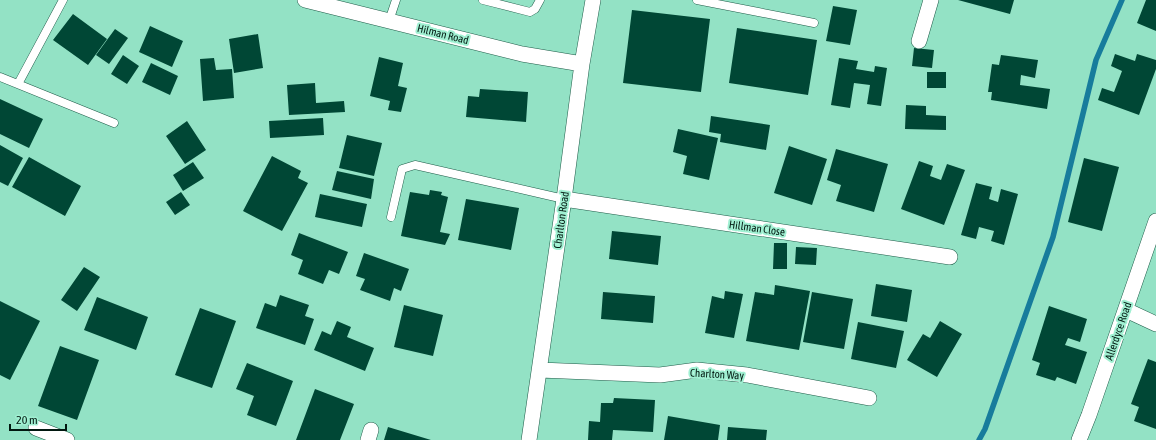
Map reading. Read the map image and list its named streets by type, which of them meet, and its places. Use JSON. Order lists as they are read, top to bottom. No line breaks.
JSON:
{"streets":{"street":["Hilman Road","Charlton Road","Hillman Close","Allerdyce Road","Charlton Way"]},"crossings":[["Hilman Road","Charlton Road"],["Charlton Road","Hillman Close"],["Charlton Road","Charlton Way"]],"scale_bar":"20 m"}
